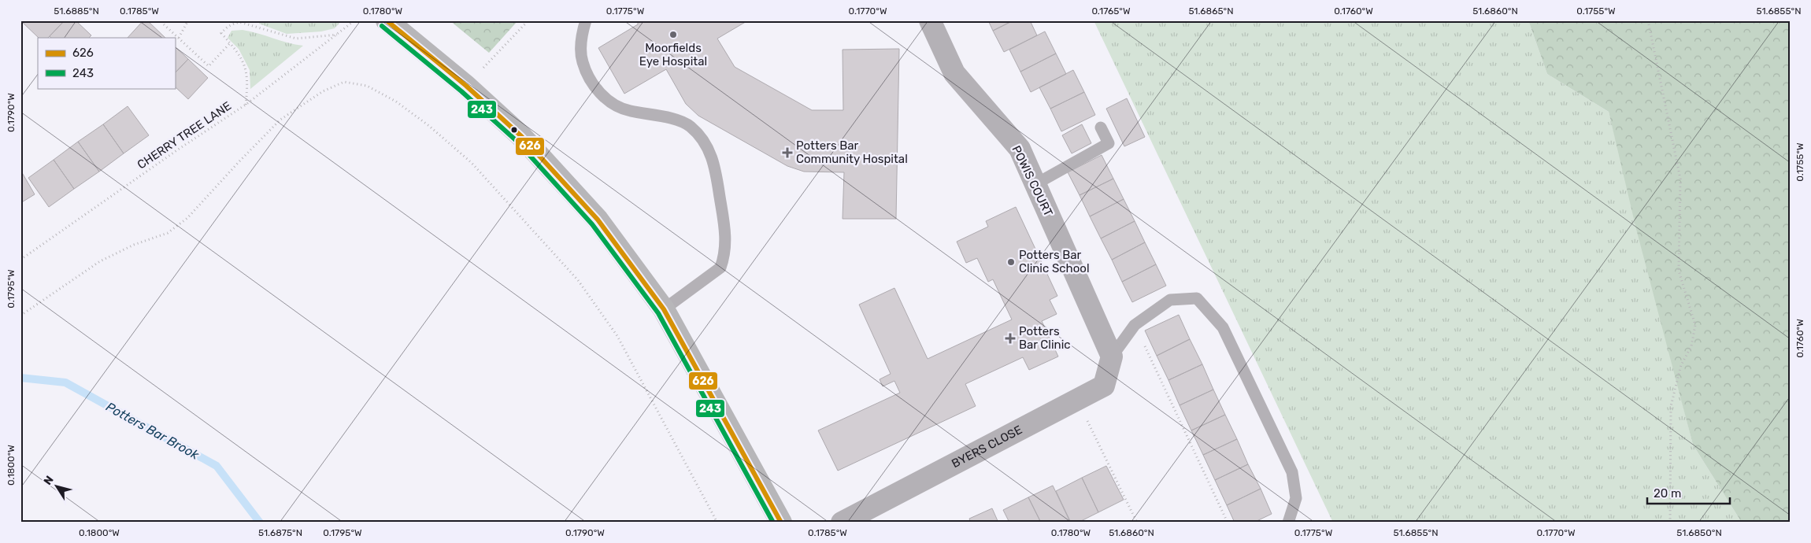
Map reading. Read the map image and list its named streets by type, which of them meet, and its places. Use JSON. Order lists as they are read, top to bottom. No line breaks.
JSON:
{"streets":{"street":["POWIS COURT","BYERS CLOSE"],"path":["CHERRY TREE LANE"]},"crossings":[["POWIS COURT","BYERS CLOSE"]],"water":["Potters Bar Brook"],"places":{"other":["Moorfields Eye Hospital","Potters Bar Clinic School"],"health":["Potters Bar Community Hospital","Potters Bar Clinic"]},"lines":["transit line 626","transit line 243"],"legend":["626","243"],"scale_bar":"20 m","north":"top left","coordinates":["51.6885°N","0.1785°W","0.1780°W","0.1775°W","0.1770°W","0.1765°W","51.6865°N","0.1760°W","51.6860°N","0.1755°W","51.6855°N","0.1790°W","0.1795°W","0.1800°W","51.6875°N","51.6850°N"]}
